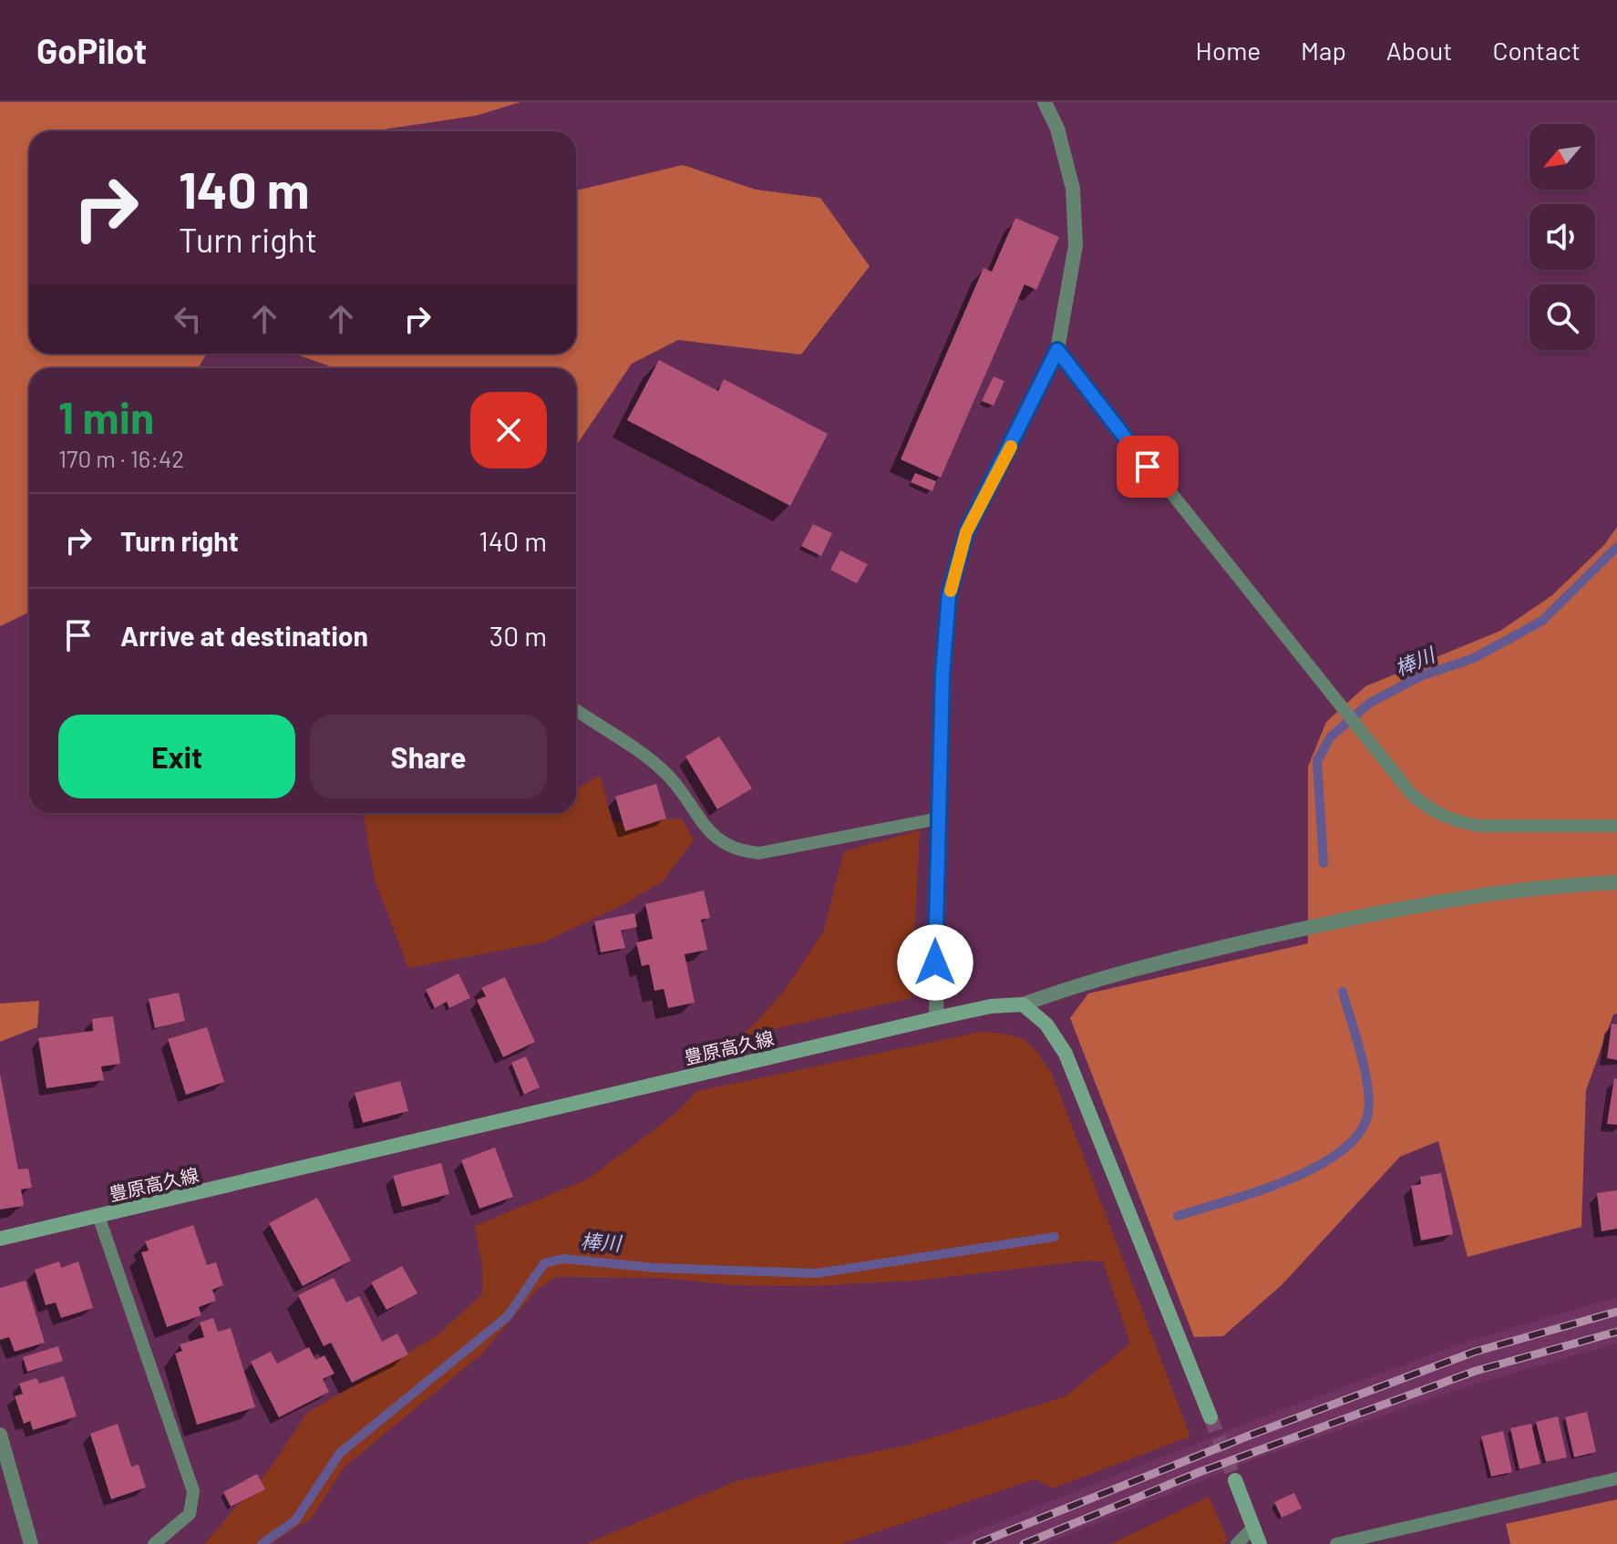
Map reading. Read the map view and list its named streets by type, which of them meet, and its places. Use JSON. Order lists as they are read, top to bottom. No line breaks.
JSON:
{"streets":{"main road":["豊原高久線"]},"water":["棒川"],"north":"bottom left","page":{"header":"GoPilot","nav":["Home","Map","About","Contact"],"turn":["140 m","Turn right"],"heading":["1 min","170 m · 16:42"],"list":[{"name":"Turn right","value":"140 m"},{"name":"Arrive at destination","value":"30 m"}],"buttons":["Exit","Share"]}}
